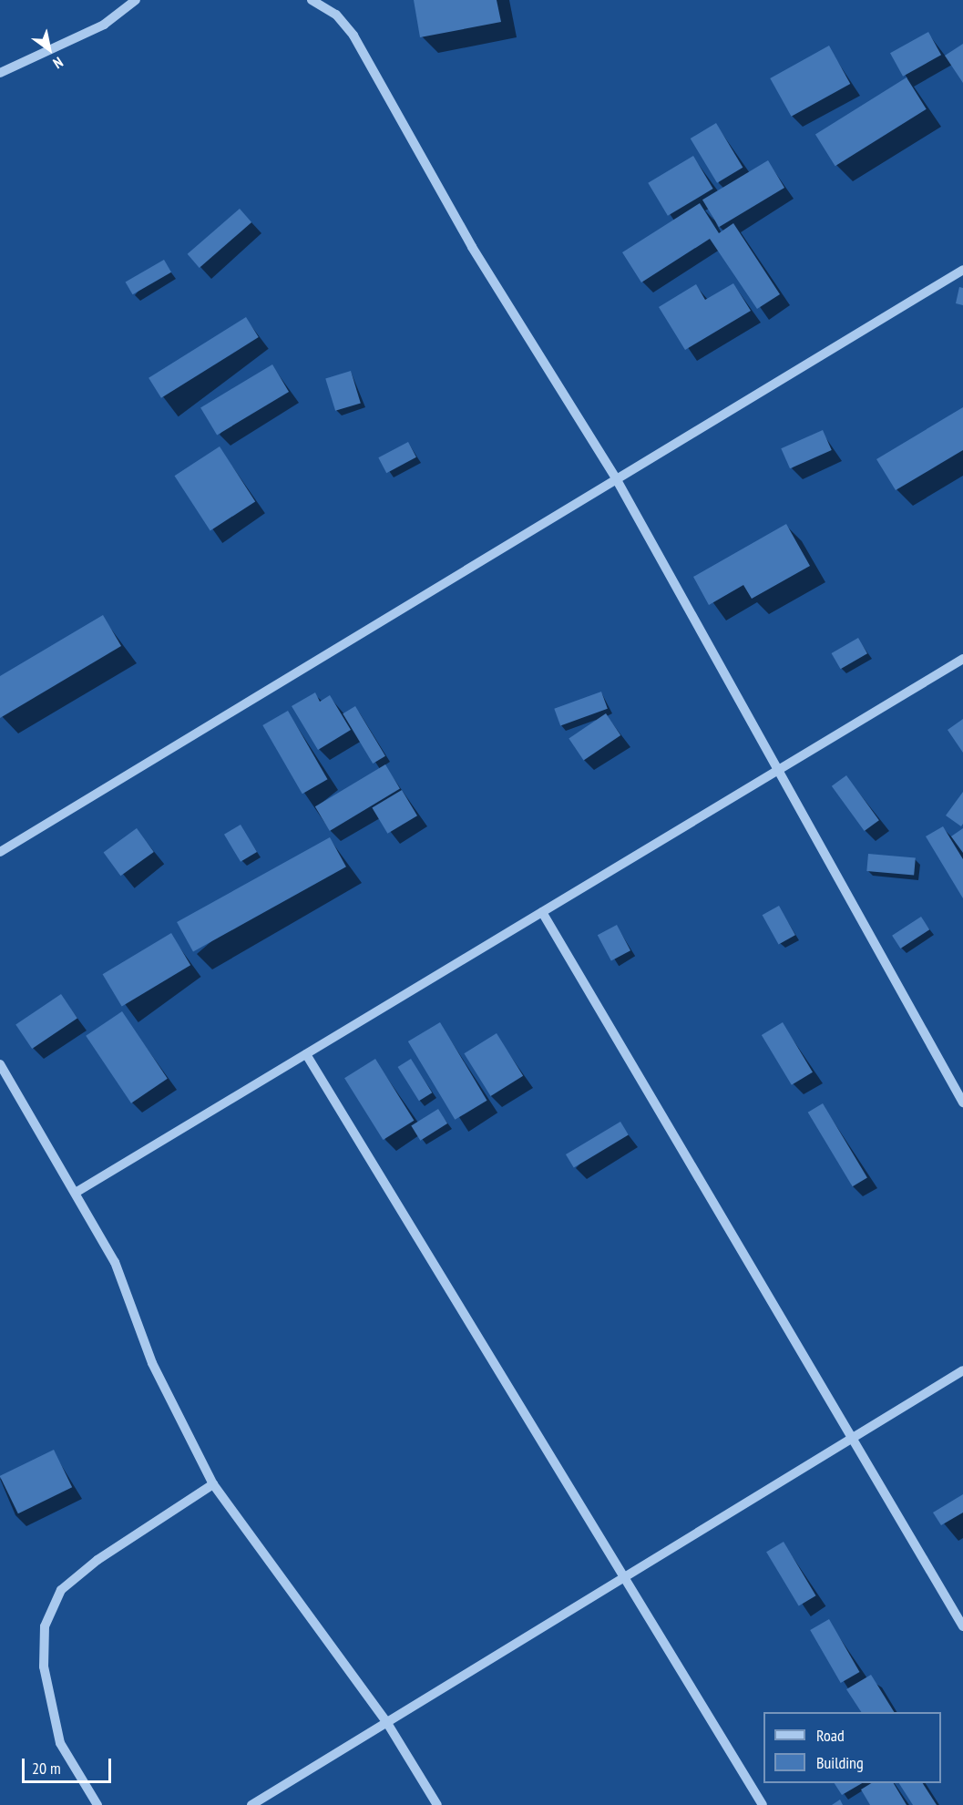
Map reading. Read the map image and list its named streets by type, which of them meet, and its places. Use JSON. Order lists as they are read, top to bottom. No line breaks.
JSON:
{"legend":["Road","Building"],"scale_bar":"20 m","north":"bottom right"}
